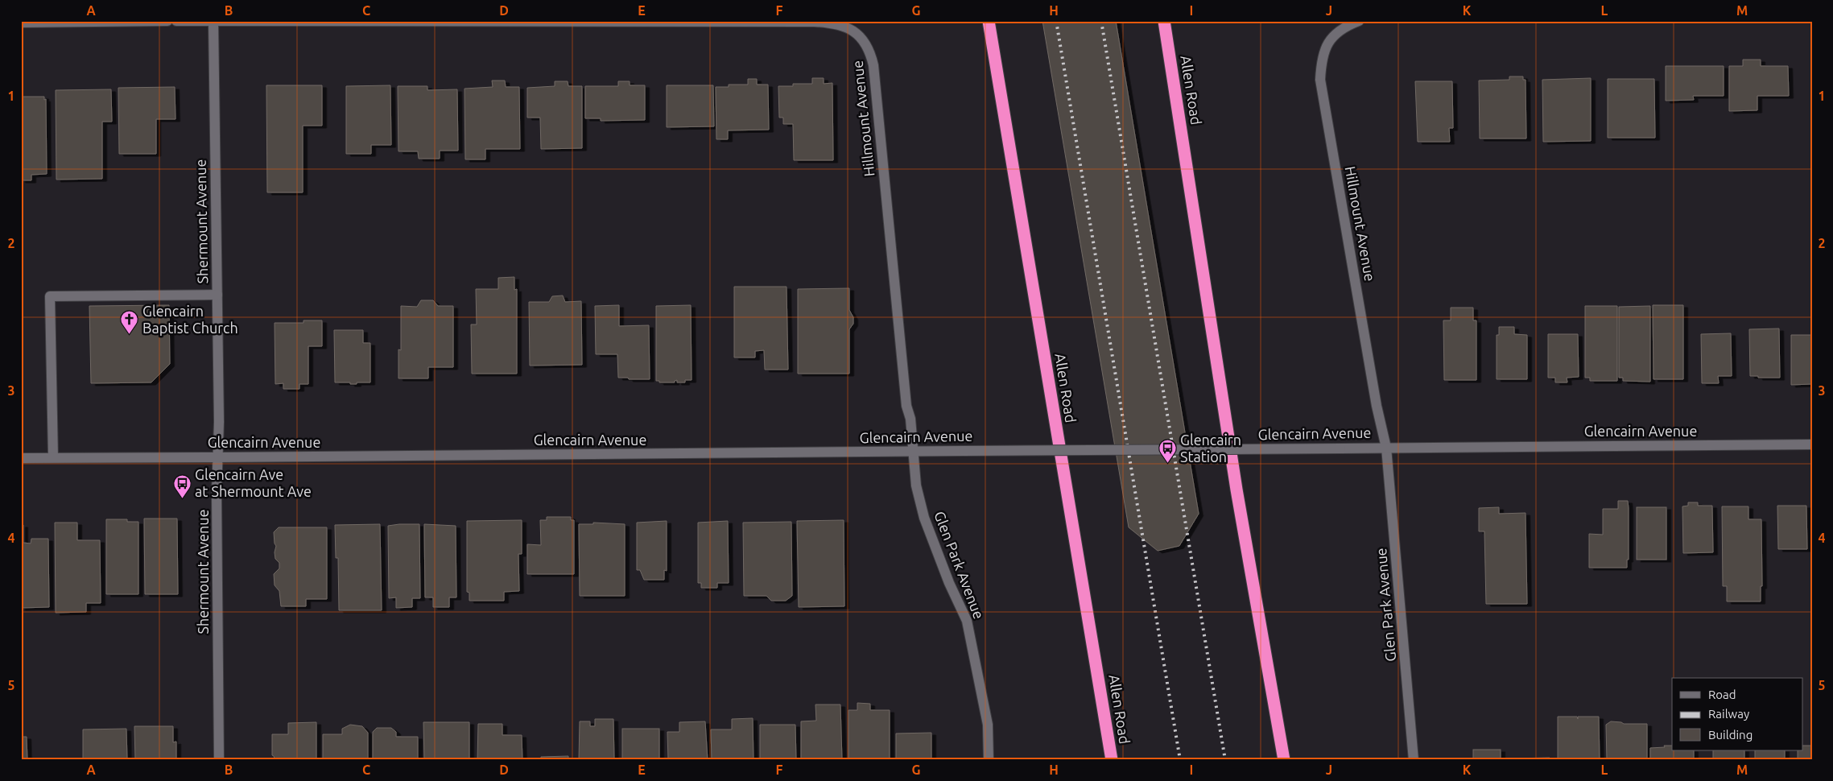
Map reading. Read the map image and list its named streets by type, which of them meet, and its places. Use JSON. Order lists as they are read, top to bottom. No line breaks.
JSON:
{"streets":{"highway":["Allen Road"],"street":["Hillmount Avenue","Shermount Avenue","Glencairn Avenue","Glen Park Avenue"]},"crossings":[["Hillmount Avenue","Shermount Avenue"],["Hillmount Avenue","Glencairn Avenue"],["Hillmount Avenue","Glen Park Avenue"],["Shermount Avenue","Glencairn Avenue"],["Glencairn Avenue","Glen Park Avenue"]],"places":{"church":["Glencairn Baptist Church"],"bus stop":["Glencairn Station","Glencairn Ave at Shermount Ave"]},"legend":["Road","Railway","Building"],"grid":{"columns":["A","B","C","D","E","F","G","H","I","J","K","L","M"],"rows":["1","2","3","4","5"]}}
